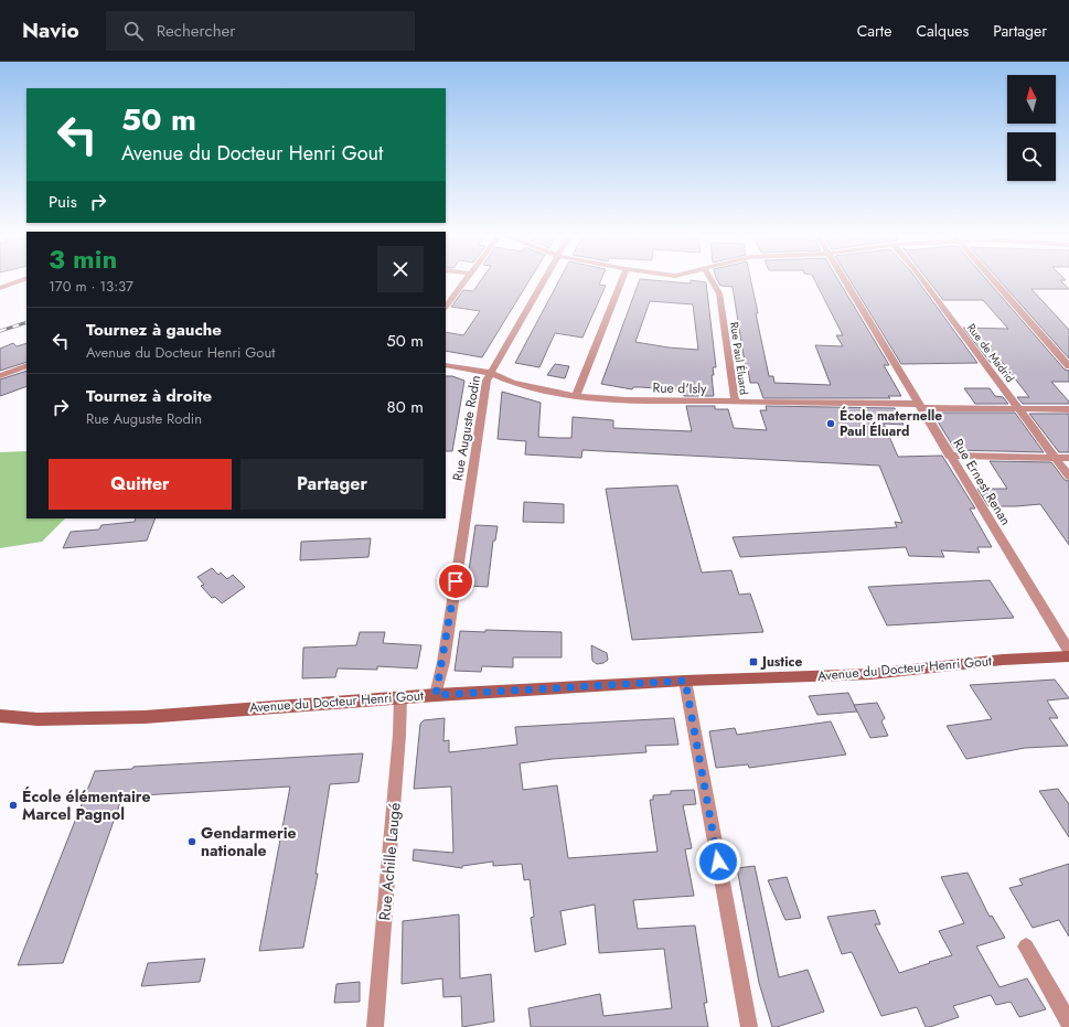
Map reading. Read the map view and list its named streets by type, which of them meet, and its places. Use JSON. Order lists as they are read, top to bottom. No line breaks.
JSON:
{"streets":{"main road":["Avenue du Docteur Henri Gout"],"street":["Rue de Madrid","Rue Paul Éluard","Rue d'Isly","Rue Auguste Rodin","Rue Ernest Renan","Rue Achille Laugé"]},"crossings":[["Rue de Madrid","Rue d'Isly"],["Rue Paul Éluard","Rue d'Isly"],["Rue d'Isly","Rue Auguste Rodin"],["Rue d'Isly","Rue Ernest Renan"],["Rue Auguste Rodin","Avenue du Docteur Henri Gout"],["Avenue du Docteur Henri Gout","Rue Achille Laugé"]],"places":{"other":["École maternelle Paul Éluard","École élémentaire Marcel Pagnol","Gendarmerie nationale"],"transit":["Justice"]},"north":"top","page":{"header":"Navio","search":"Rechercher","nav":["Carte","Calques","Partager"],"turn":["50 m","Avenue du Docteur Henri Gout"],"then":"Puis","heading":["3 min","170 m · 13:37"],"list":[{"name":"Tournez à gauche","note":"Avenue du Docteur Henri Gout","value":"50 m"},{"name":"Tournez à droite","note":"Rue Auguste Rodin","value":"80 m"}],"buttons":["Quitter","Partager"]}}
